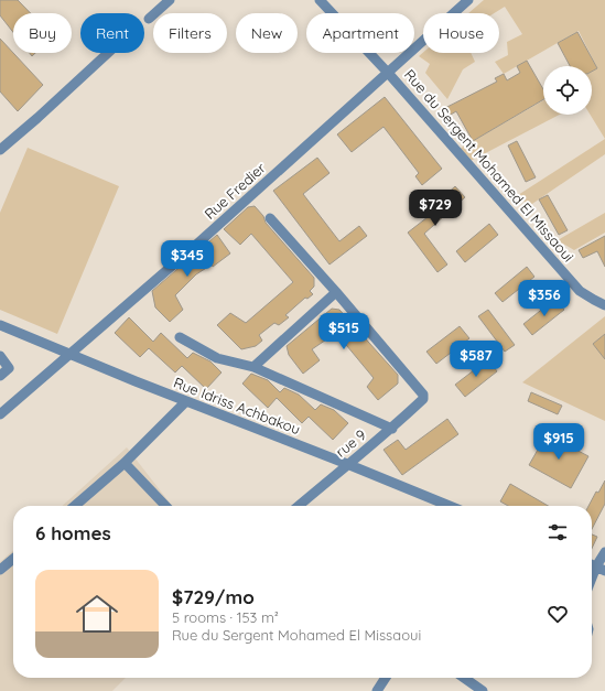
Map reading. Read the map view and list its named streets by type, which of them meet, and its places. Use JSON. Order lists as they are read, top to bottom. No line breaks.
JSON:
{"streets":{"street":["Rue du Sergent Mohamed El Missaoui","Rue Fredier","Rue Idriss Achbakou","rue 9"]},"crossings":[["Rue du Sergent Mohamed El Missaoui","Rue Fredier"],["Rue Fredier","Rue Idriss Achbakou"],["Rue Idriss Achbakou","rue 9"]],"page":{"chip":["Buy","Rent","Filters","New","Apartment","House"],"price":["$729","$345","$356","$515","$587","$915"],"heading":"6 homes","list":[{"name":"$729/mo","note":"5 rooms · 153 m² · Rue du Sergent Mohamed El Missaoui"}]}}
